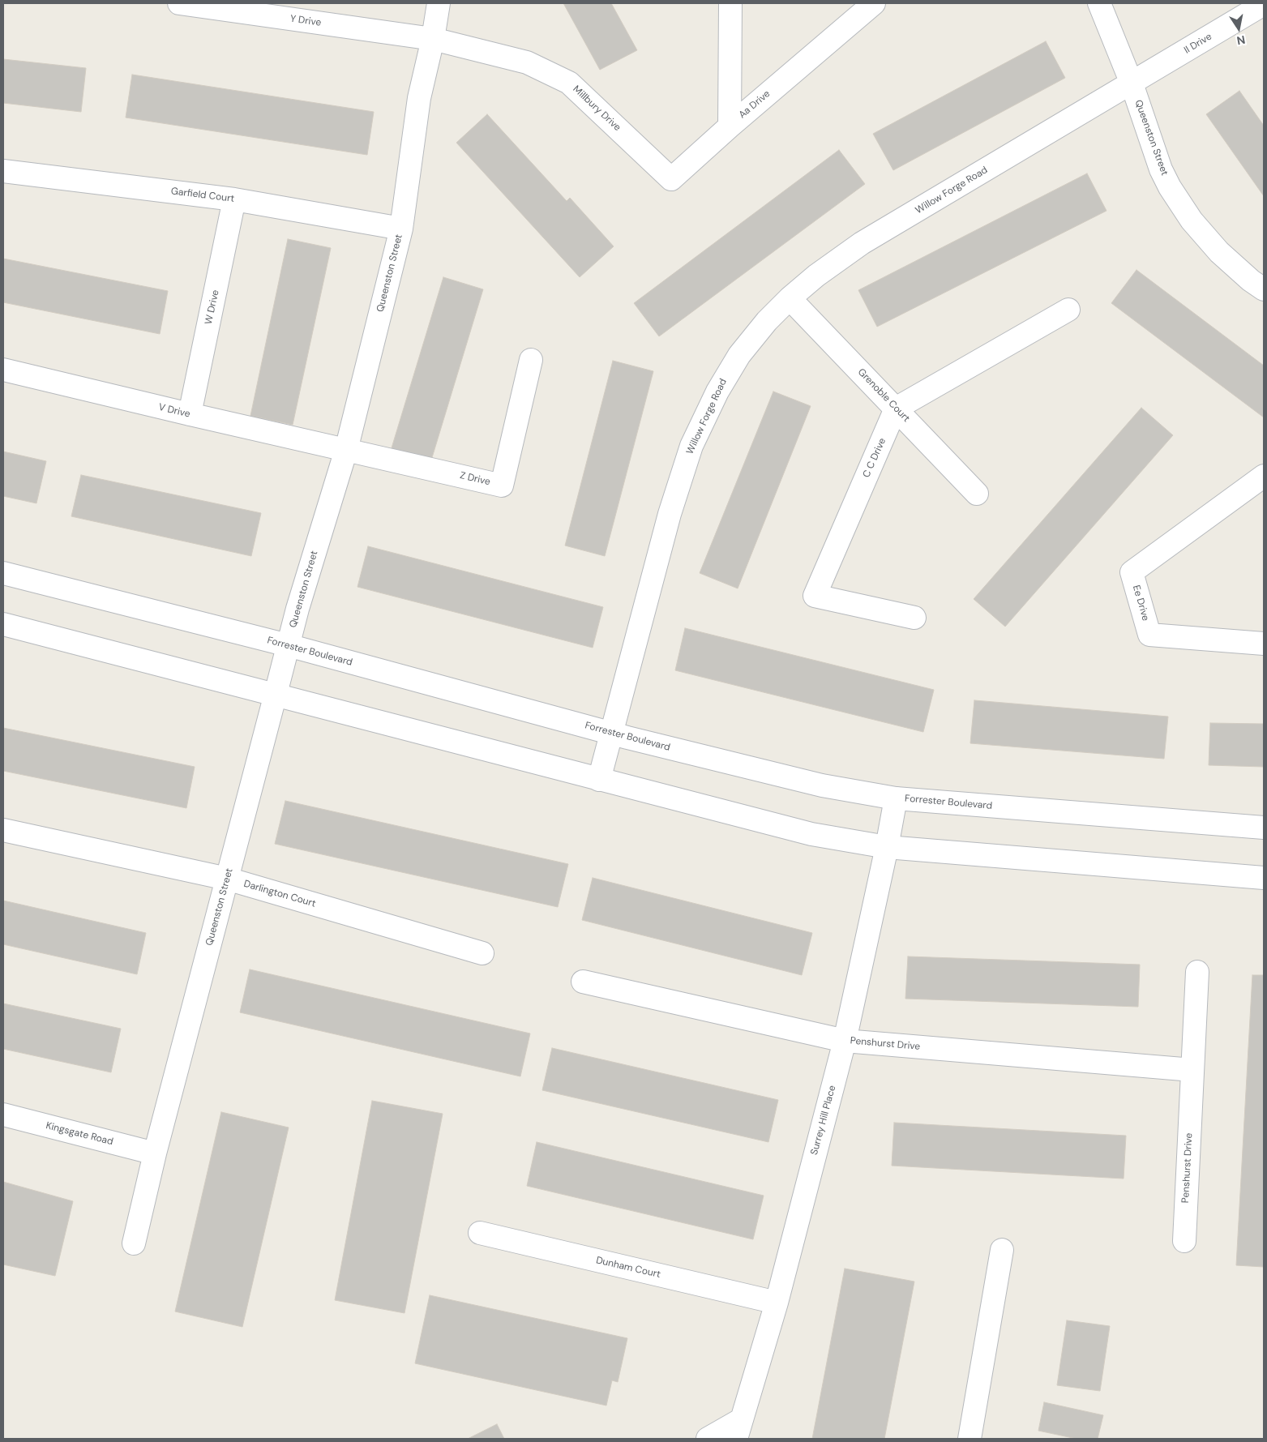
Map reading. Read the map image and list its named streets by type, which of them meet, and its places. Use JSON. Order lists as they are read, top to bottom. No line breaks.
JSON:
{"streets":{"street":["Y Drive","II Drive","Aa Drive","Millbury Drive","Queenston Street","Willow Forge Road","Garfield Court","W Drive","Grenoble Court","V Drive","C C Drive","Z Drive","Ee Drive","Forrester Boulevard","Darlington Court","Penshurst Drive","Surrey Hill Place","Kingsgate Road","Dunham Court"]},"crossings":[["Y Drive","Millbury Drive"],["Y Drive","Queenston Street"],["II Drive","Queenston Street"],["II Drive","Willow Forge Road"],["Aa Drive","Millbury Drive"],["Millbury Drive","Queenston Street"],["Queenston Street","Willow Forge Road"],["Queenston Street","Garfield Court"],["Queenston Street","V Drive"],["Queenston Street","Z Drive"],["Queenston Street","Forrester Boulevard"],["Queenston Street","Darlington Court"],["Queenston Street","Kingsgate Road"],["Willow Forge Road","Grenoble Court"],["Willow Forge Road","Forrester Boulevard"],["Garfield Court","W Drive"],["W Drive","V Drive"],["Grenoble Court","C C Drive"],["V Drive","Z Drive"],["Forrester Boulevard","Surrey Hill Place"],["Penshurst Drive","Surrey Hill Place"],["Surrey Hill Place","Dunham Court"]],"north":"bottom"}
